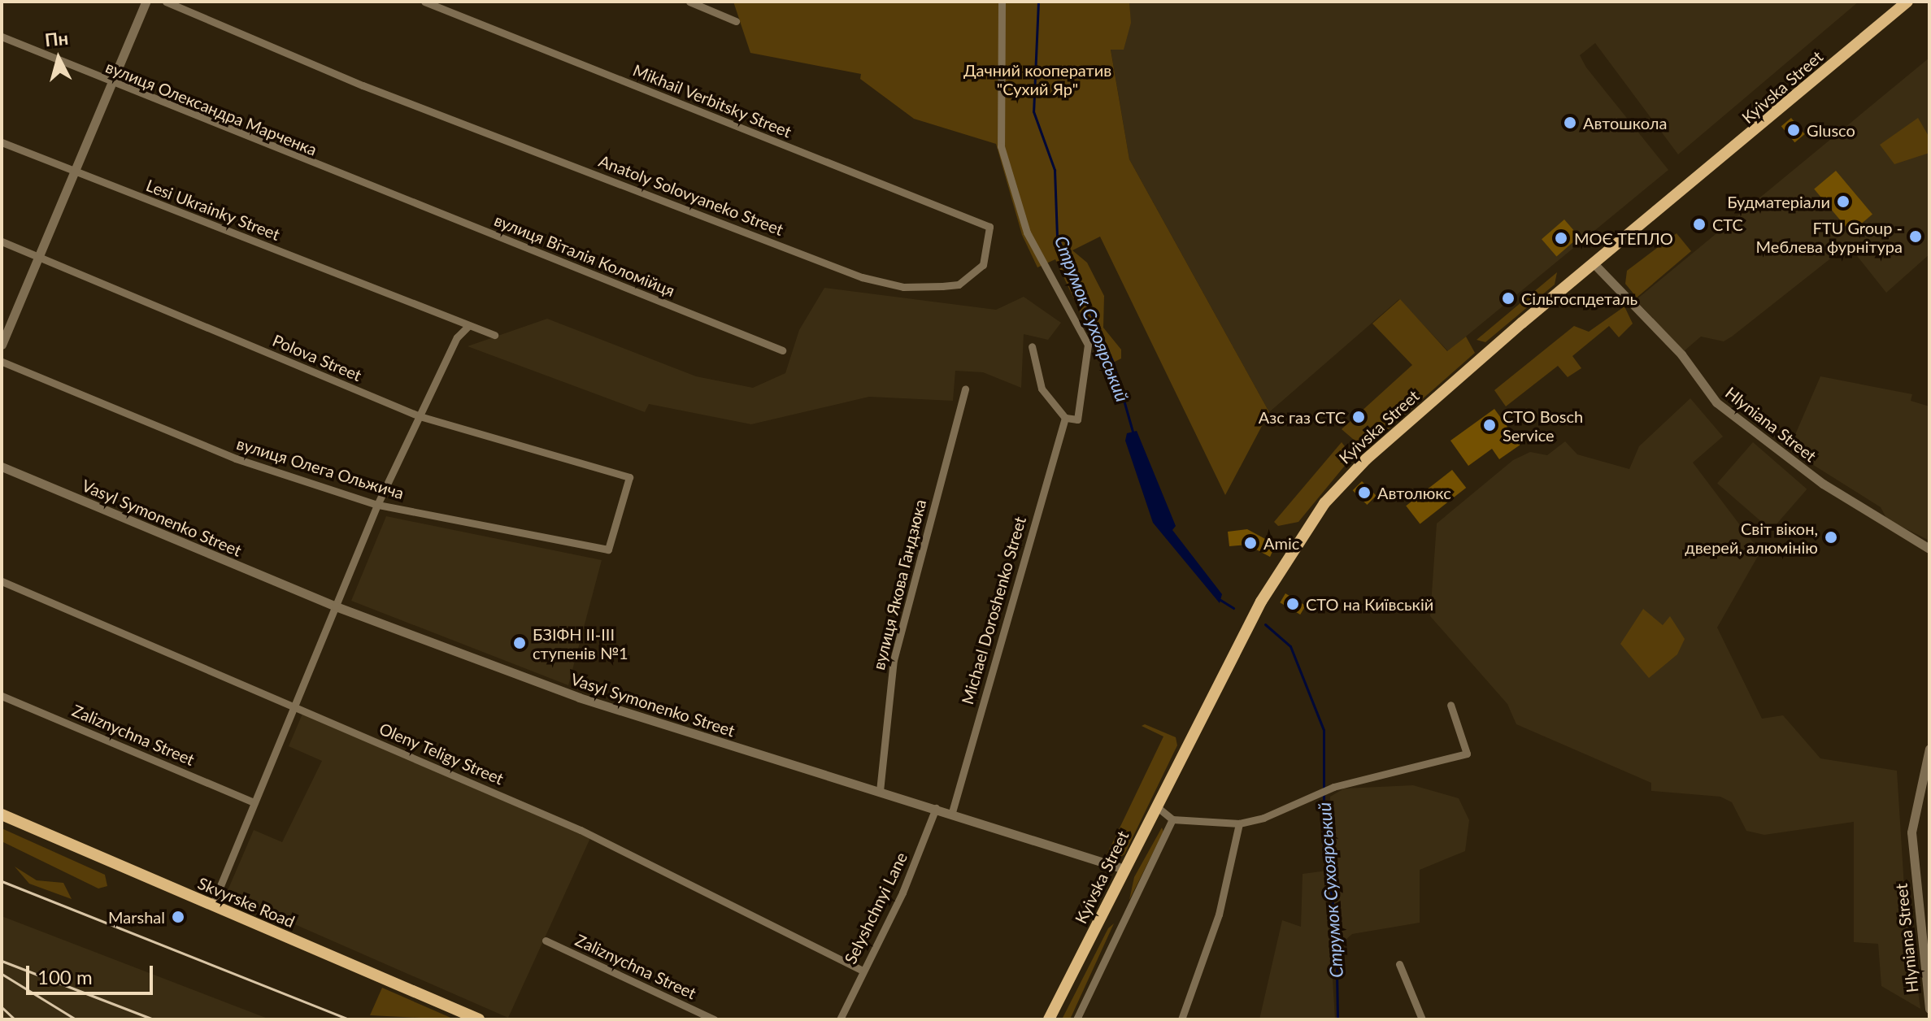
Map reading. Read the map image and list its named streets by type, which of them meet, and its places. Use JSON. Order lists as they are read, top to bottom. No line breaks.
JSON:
{"streets":{"main road":["Kyivska Street","Skvyrske Road"],"street":["Mikhail Verbitsky Street","вулиця Олександра Марченка","Anatoly Solovyaneko Street","Lesi Ukrainky Street","вулиця Віталія Коломійця","Polova Street","Hlyniana Street","вулиця Олега Ольжича","Vasyl Symonenko Street","вулиця Якова Гандзюка","Michael Doroshenko Street","Zaliznychna Street","Oleny Teligy Street","Selyshchnyi Lane"]},"crossings":[["Kyivska Street","Hlyniana Street"],["Kyivska Street","Vasyl Symonenko Street"],["Mikhail Verbitsky Street","Anatoly Solovyaneko Street"],["вулиця Олександра Марченка","вулиця Віталія Коломійця"],["Polova Street","вулиця Олега Ольжича"],["Vasyl Symonenko Street","вулиця Якова Гандзюка"],["Vasyl Symonenko Street","Michael Doroshenko Street"],["Vasyl Symonenko Street","Selyshchnyi Lane"],["Oleny Teligy Street","Selyshchnyi Lane"]],"water":["Струмок Сухоярський"],"parks":["Дачний кооператив \"Сухий Яр\""],"places":["Автошкола","Glusco","Будматеріали","СТС","FTU Group - Меблева фурнітура","МОЄ ТЕПЛО","Сільгоспдеталь","Азс газ СТС","СТО Bosch Service","Автолюкс","Світ вікон, дверей, алюмінію","Amic","СТО на Київській","БЗІФН ІІ-ІІІ ступенів №1","Marshal"],"scale_bar":"100 m","north":"top"}
